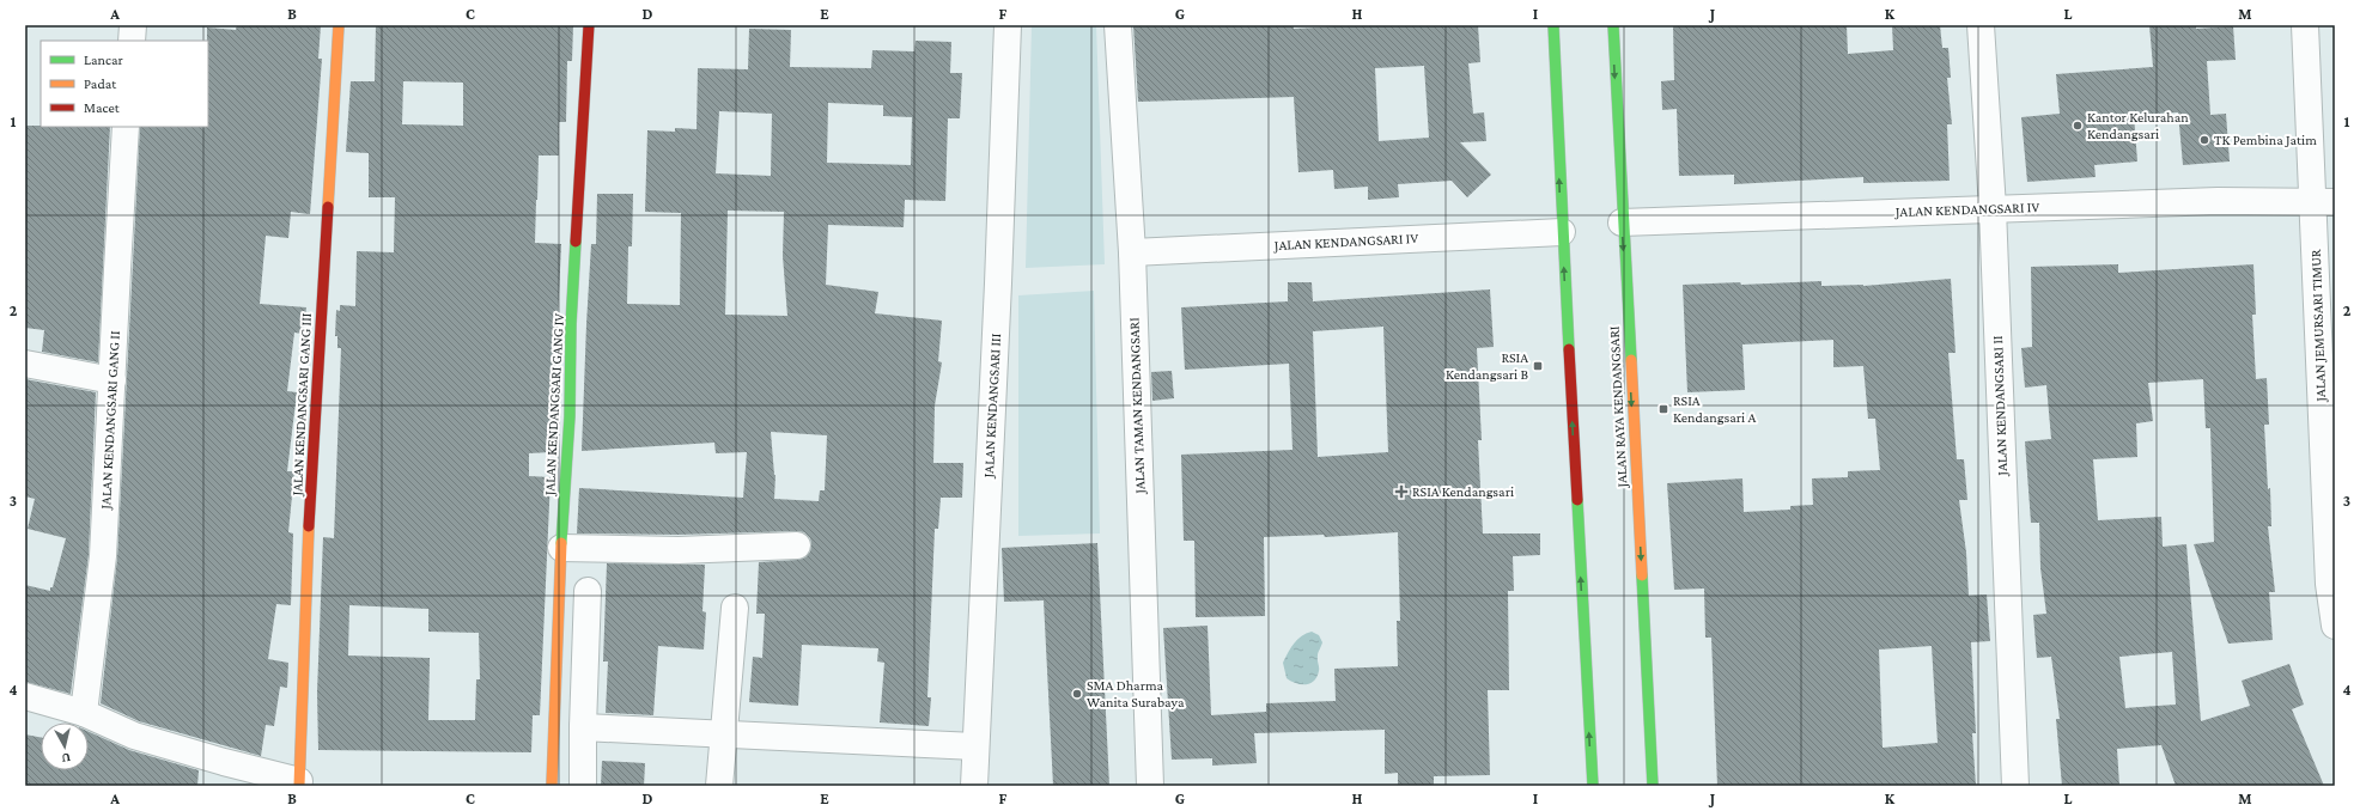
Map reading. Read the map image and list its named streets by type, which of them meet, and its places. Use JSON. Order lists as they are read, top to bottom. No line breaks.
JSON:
{"streets":{"main road":["JALAN KENDANGSARI GANG III","JALAN KENDANGSARI GANG IV","JALAN RAYA KENDANGSARI"],"street":["JALAN KENDANGSARI IV","JALAN JEMURSARI TIMUR","JALAN KENDANGSARI III","JALAN TAMAN KENDANGSARI","JALAN KENDANGSARI II","JALAN KENDANGSARI GANG II"]},"crossings":[["JALAN KENDANGSARI IV","JALAN JEMURSARI TIMUR"],["JALAN KENDANGSARI IV","JALAN TAMAN KENDANGSARI"],["JALAN KENDANGSARI IV","JALAN KENDANGSARI II"],["JALAN KENDANGSARI IV","JALAN RAYA KENDANGSARI"]],"places":{"other":["Kantor Kelurahan Kendangsari","TK Pembina Jatim","SMA Dharma Wanita Surabaya"],"transit":["RSIA Kendangsari B","RSIA Kendangsari A"],"health":["RSIA Kendangsari"]},"legend":["Lancar","Padat","Macet"],"north":"bottom","grid":{"columns":["A","B","C","D","E","F","G","H","I","J","K","L","M"],"rows":["1","2","3","4"]}}
